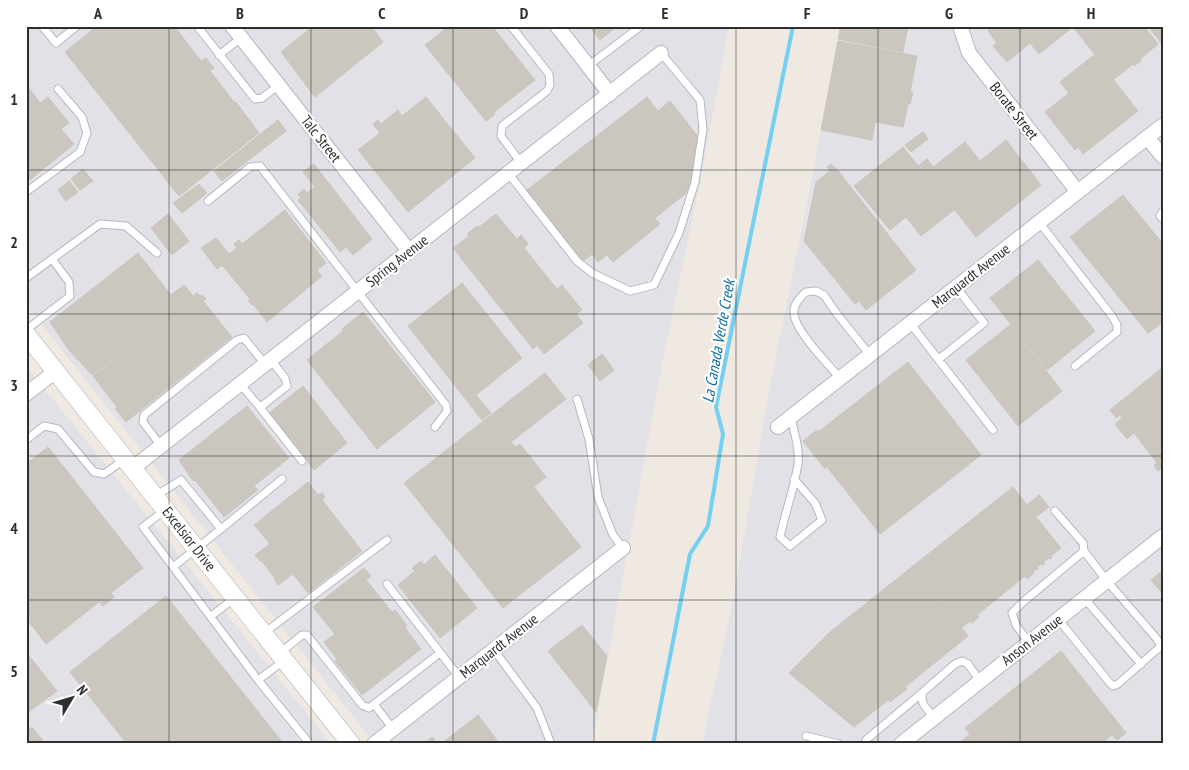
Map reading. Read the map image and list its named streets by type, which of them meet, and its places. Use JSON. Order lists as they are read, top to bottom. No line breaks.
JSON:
{"streets":{"street":["Borate Street","Talc Street","Spring Avenue","Marquardt Avenue","Excelsior Drive","Anson Avenue"]},"crossings":[["Borate Street","Marquardt Avenue"],["Talc Street","Spring Avenue"],["Spring Avenue","Excelsior Drive"]],"water":["La Canada Verde Creek"],"north":"top right","grid":{"columns":["A","B","C","D","E","F","G","H"],"rows":["1","2","3","4","5"]}}
